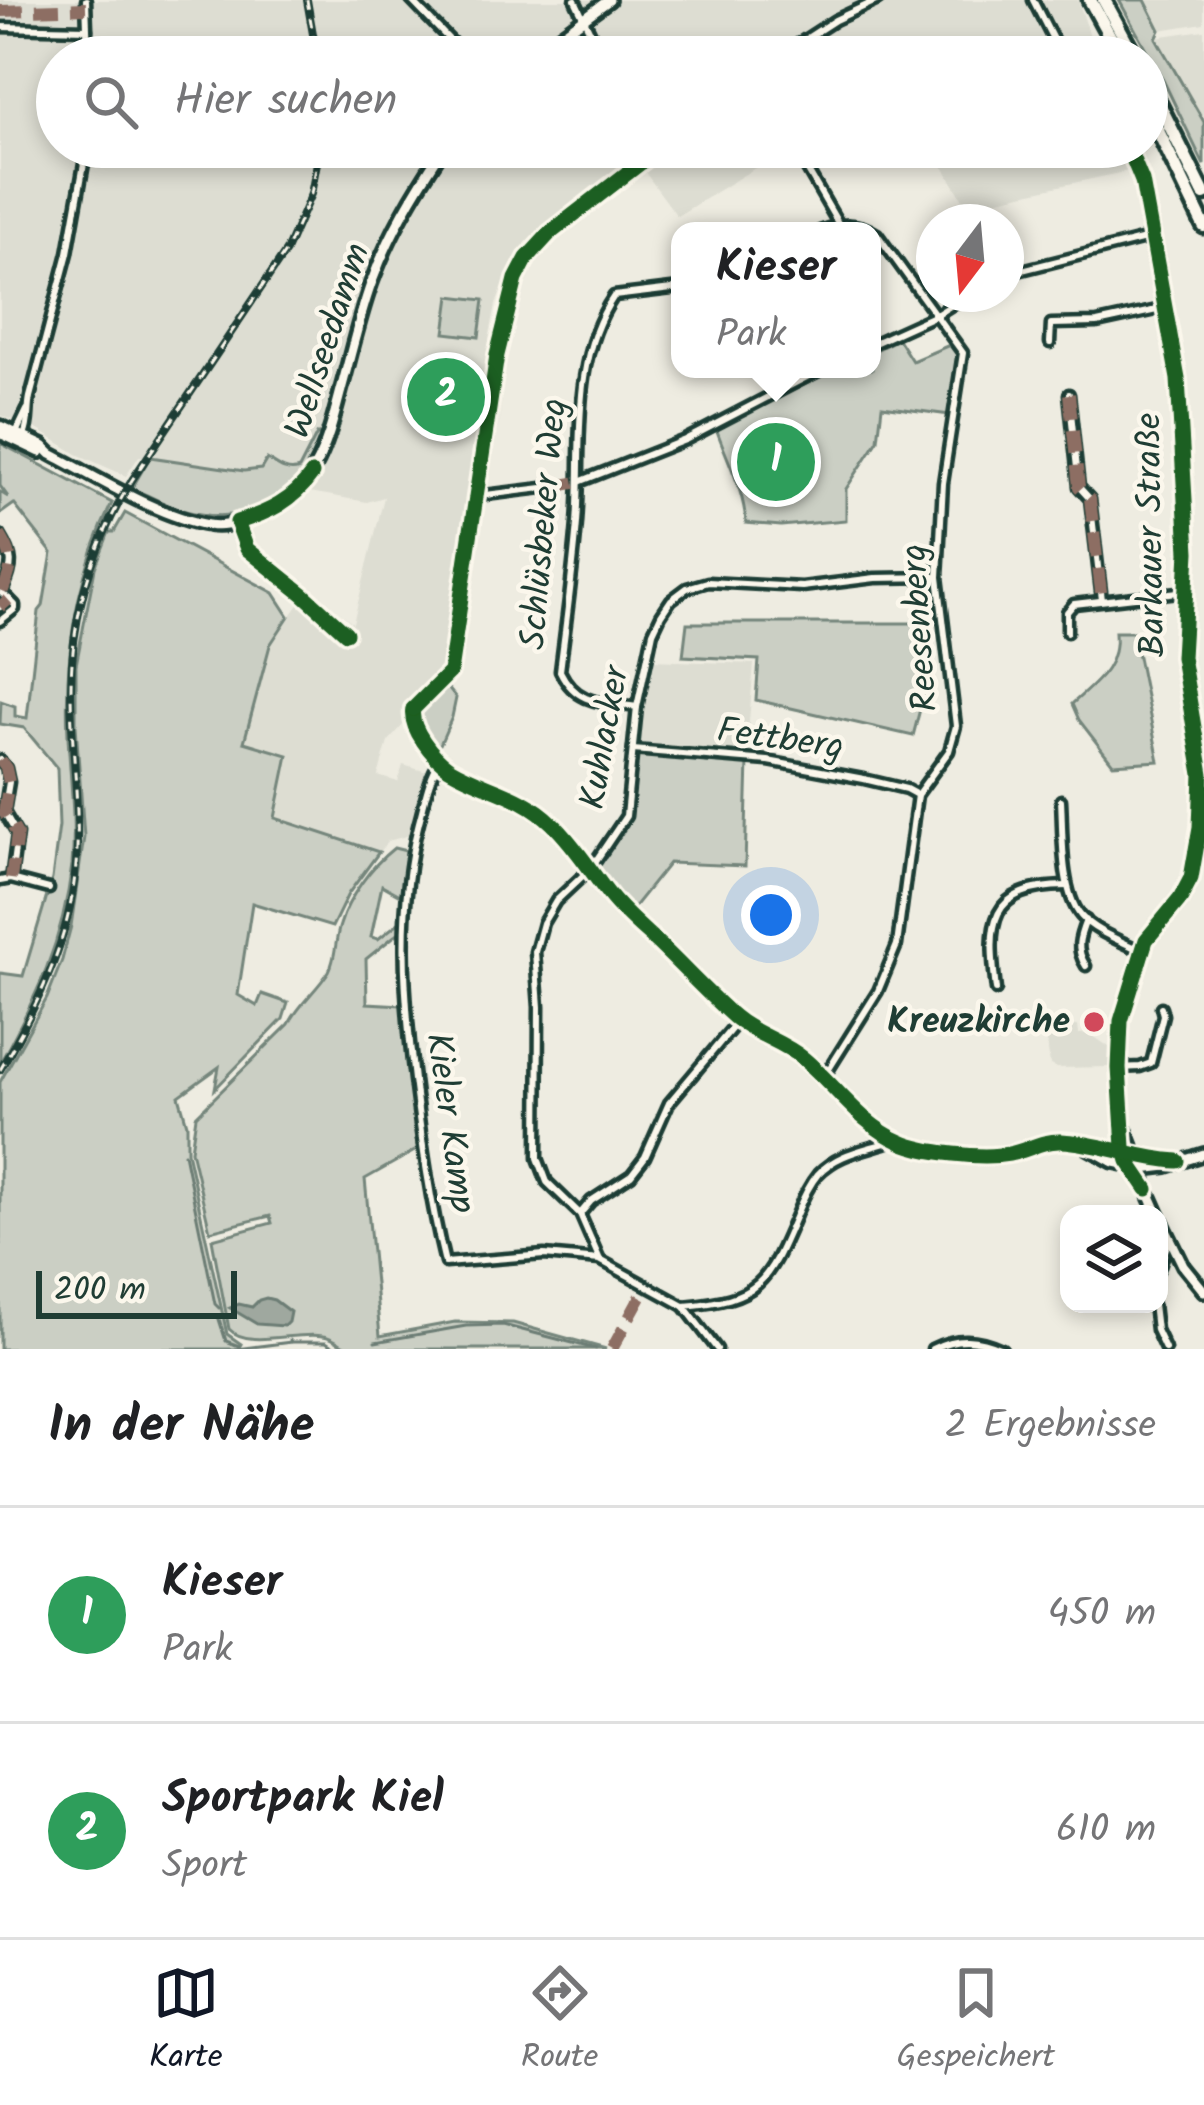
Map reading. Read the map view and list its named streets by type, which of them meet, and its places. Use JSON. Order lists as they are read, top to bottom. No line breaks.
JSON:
{"streets":{"main road":["Wellseedamm","Barkauer Straße"],"street":["Schlüsbeker Weg","Reesenberg","Kuhlacker","Fettberg","Kieler Kamp"]},"crossings":[["Schlüsbeker Weg","Kuhlacker"],["Reesenberg","Kuhlacker"],["Reesenberg","Fettberg"],["Kuhlacker","Fettberg"],["Kuhlacker","Kieler Kamp"]],"places":["Kreuzkirche"],"scale_bar":"200 m","north":"bottom","page":{"search":"Hier suchen","popup":["Kieser","Park"],"pins":["2","1"],"scale":"200 m","heading":["In der Nähe","2 Ergebnisse"],"list":[{"mark":"1","name":"Kieser","note":"Park","value":"450 m"},{"mark":"2","name":"Sportpark Kiel","note":"Sport","value":"610 m"}],"nav":["Karte","Route","Gespeichert"]}}
